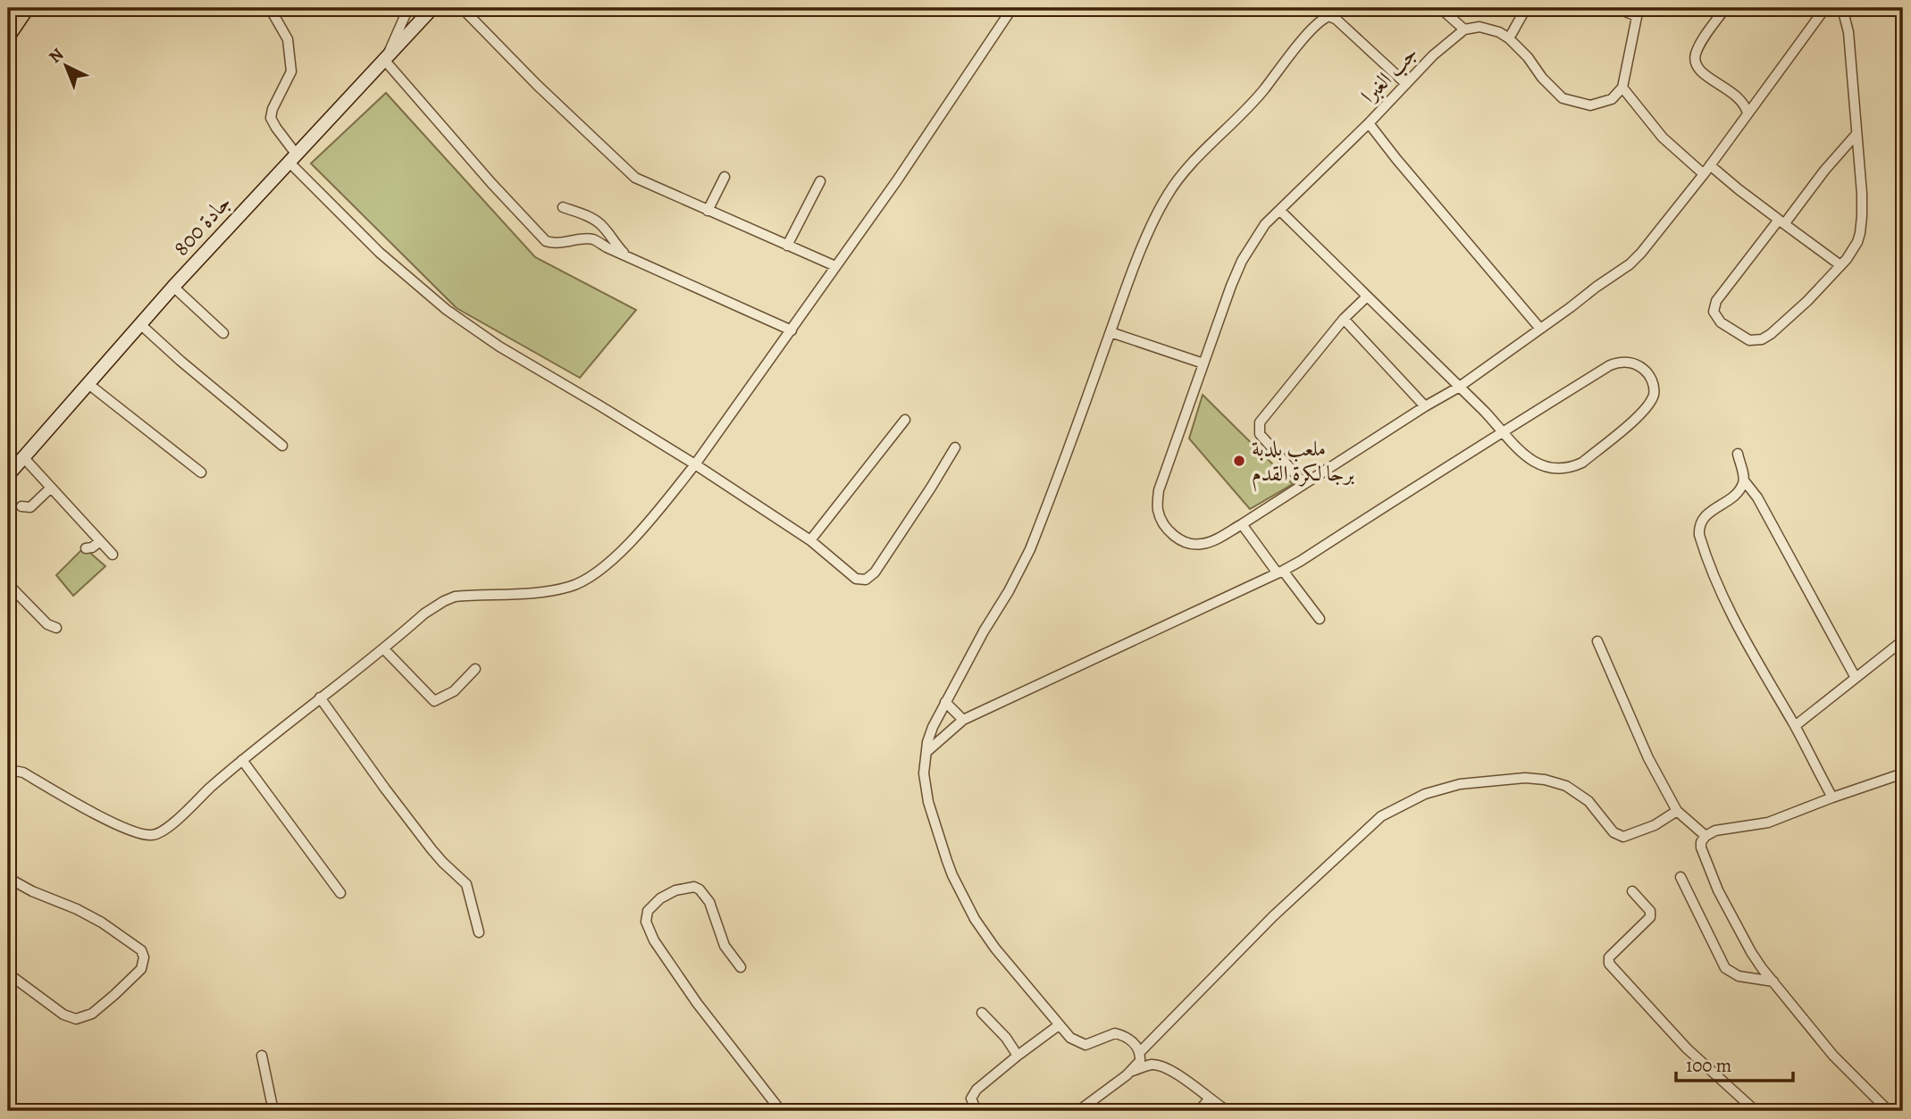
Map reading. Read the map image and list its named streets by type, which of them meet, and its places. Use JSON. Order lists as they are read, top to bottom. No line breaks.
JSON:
{"streets":{"main road":["جادة 800"],"street":["جب الغبرا"]},"places":["ملعب بلدبة برجا لكرة القدم"],"scale_bar":"100 m","north":"top left"}
